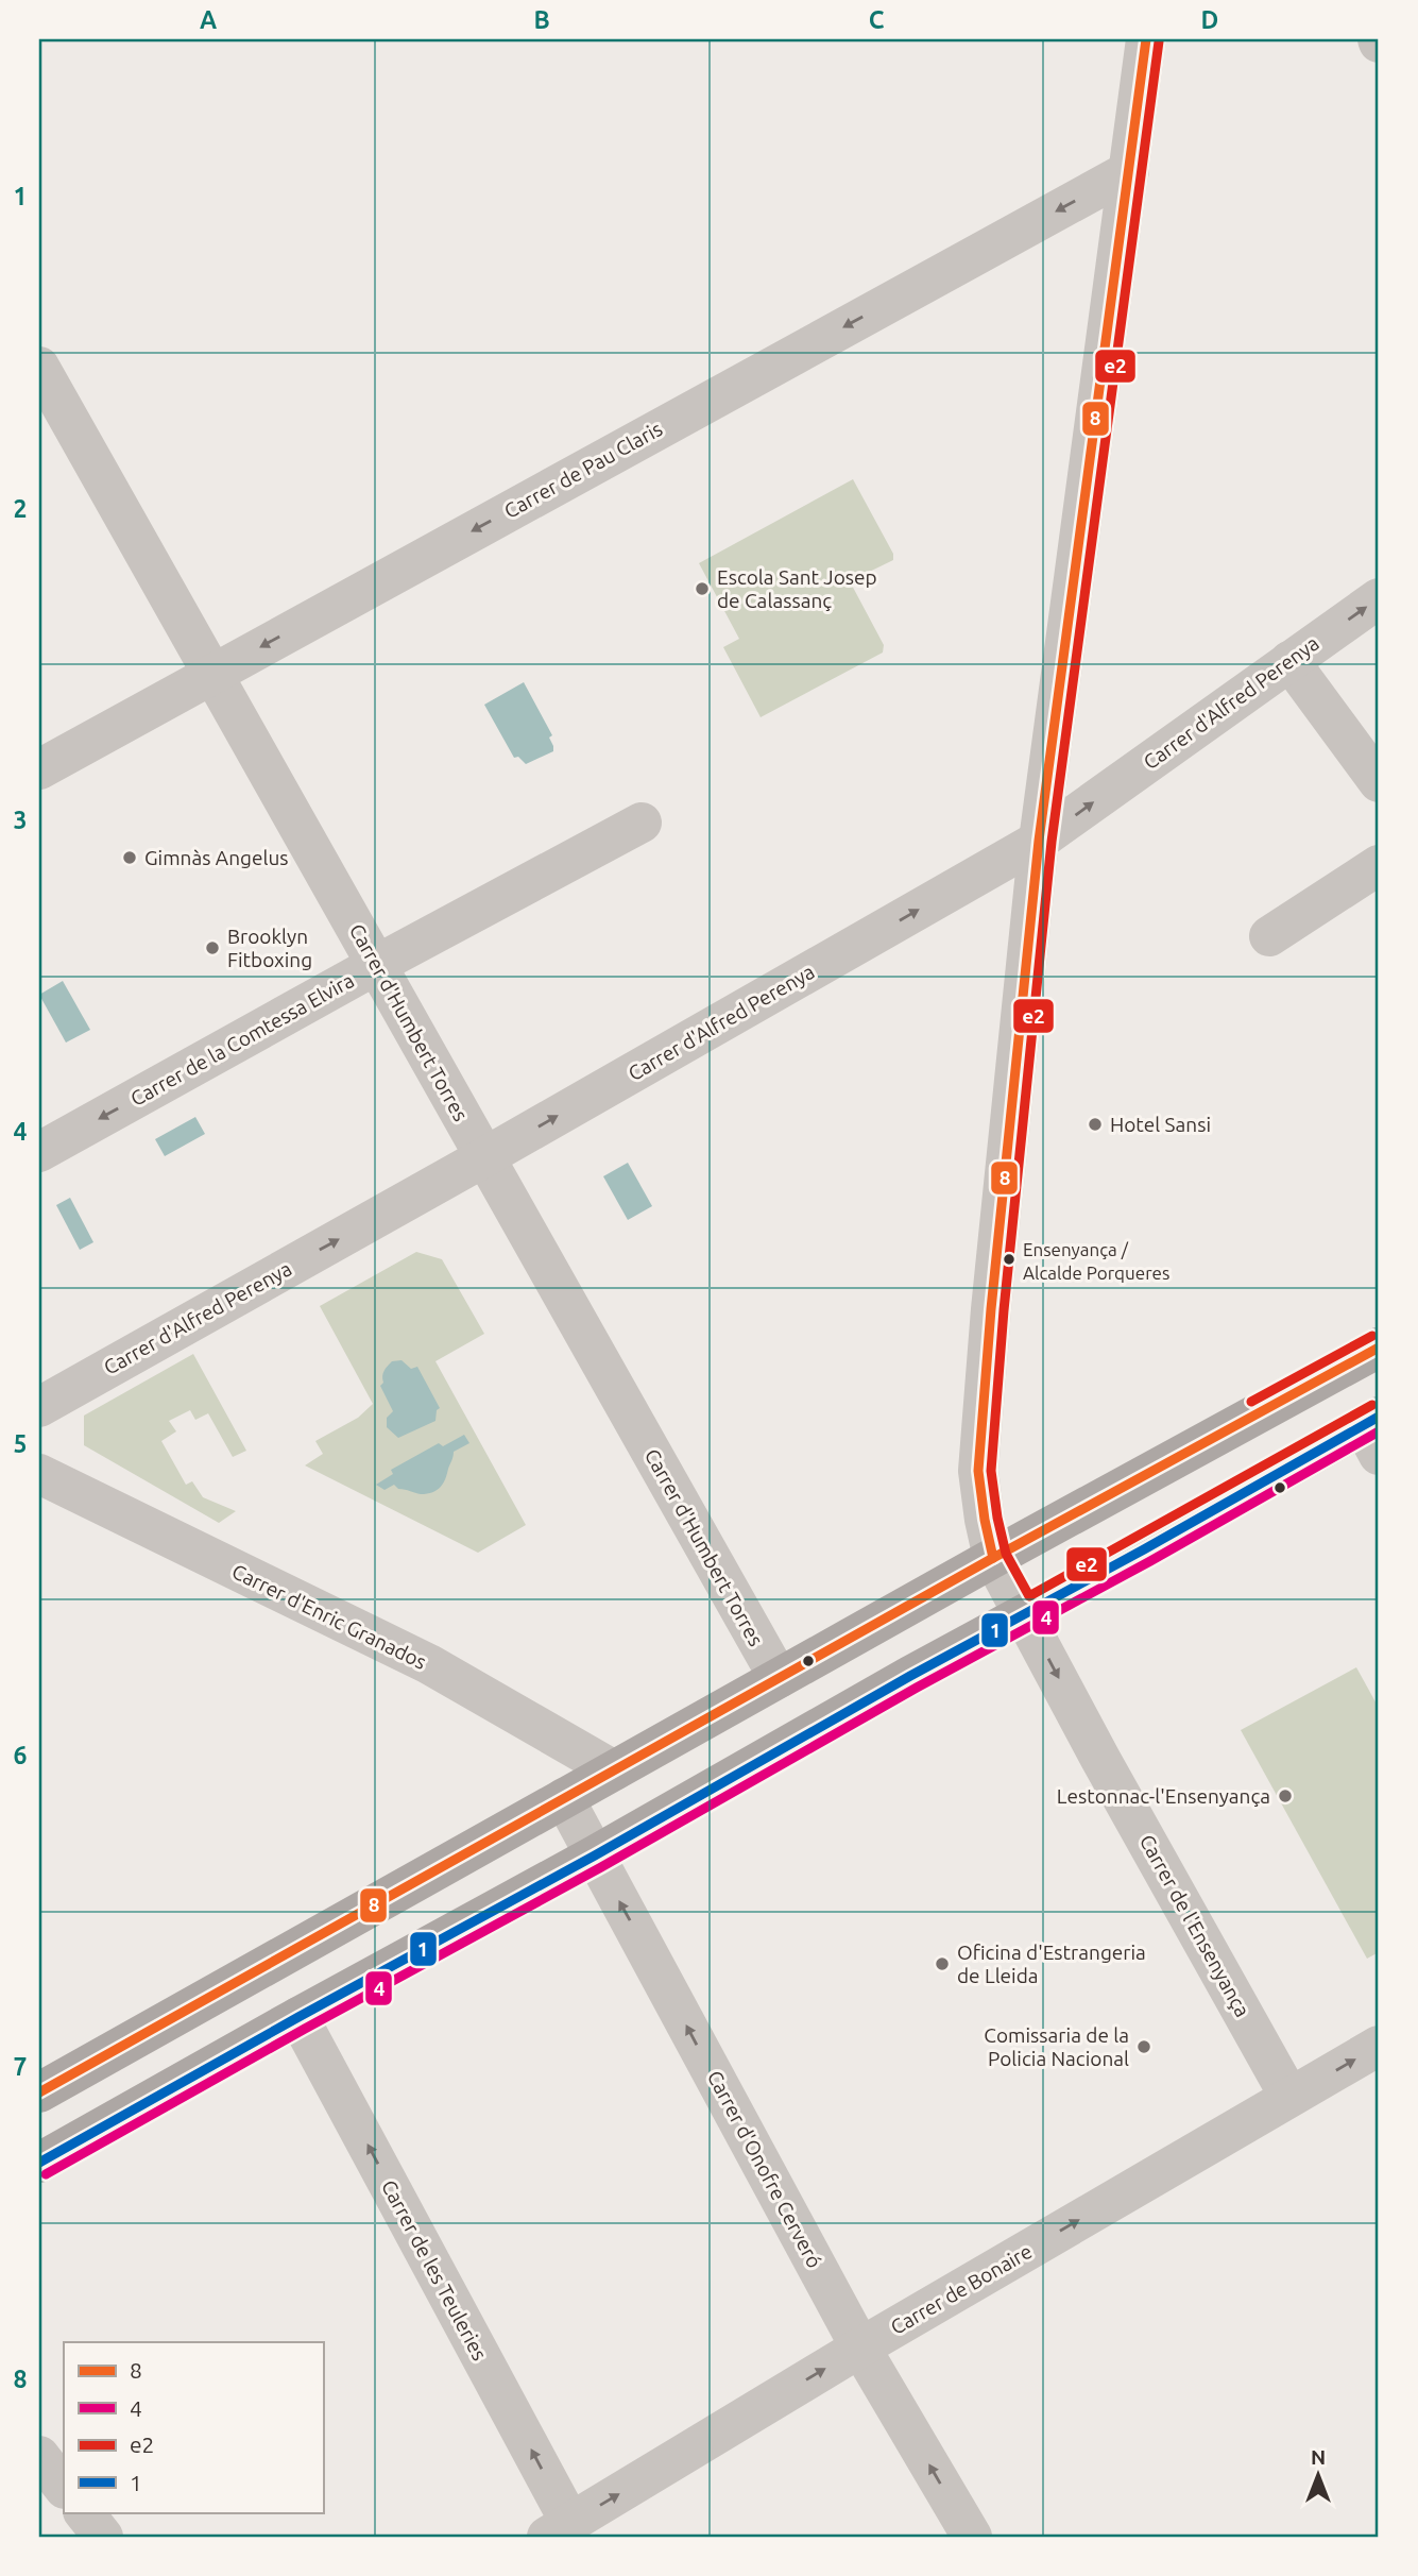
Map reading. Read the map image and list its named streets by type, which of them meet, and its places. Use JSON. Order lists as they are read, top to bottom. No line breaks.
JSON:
{"streets":{"street":["Carrer de Pau Claris","Carrer d'Alfred Perenya","Carrer d'Humbert Torres","Carrer de la Comtessa Elvira","Carrer d'Enric Granados","Carrer de l'Ensenyança","Carrer d'Onofre Cerveró","Carrer de les Teuleries","Carrer de Bonaire"]},"crossings":[["Carrer de Pau Claris","Carrer d'Humbert Torres"],["Carrer de Pau Claris","Carrer de l'Ensenyança"],["Carrer d'Alfred Perenya","Carrer d'Humbert Torres"],["Carrer d'Alfred Perenya","Carrer de l'Ensenyança"],["Carrer d'Humbert Torres","Carrer de la Comtessa Elvira"],["Carrer de l'Ensenyança","Carrer de Bonaire"],["Carrer d'Onofre Cerveró","Carrer de Bonaire"],["Carrer de les Teuleries","Carrer de Bonaire"]],"one_way":["Carrer de Pau Claris","Carrer d'Alfred Perenya","Carrer de la Comtessa Elvira","Carrer d'Onofre Cerveró","Carrer de les Teuleries","Carrer de Bonaire"],"places":["Escola Sant Josep de Calassanç","Gimnàs Angelus","Brooklyn Fitboxing","Hotel Sansi","Ensenyança / Alcalde Porqueres","Lestonnac-l'Ensenyança","Oficina d'Estrangeria de Lleida","Comissaria de la Policia Nacional"],"lines":["transit line 8","transit line e2","transit line 1","transit line 4"],"legend":["8","4","e2","1"],"north":"top","grid":{"columns":["A","B","C","D"],"rows":["1","2","3","4","5","6","7","8"]}}
